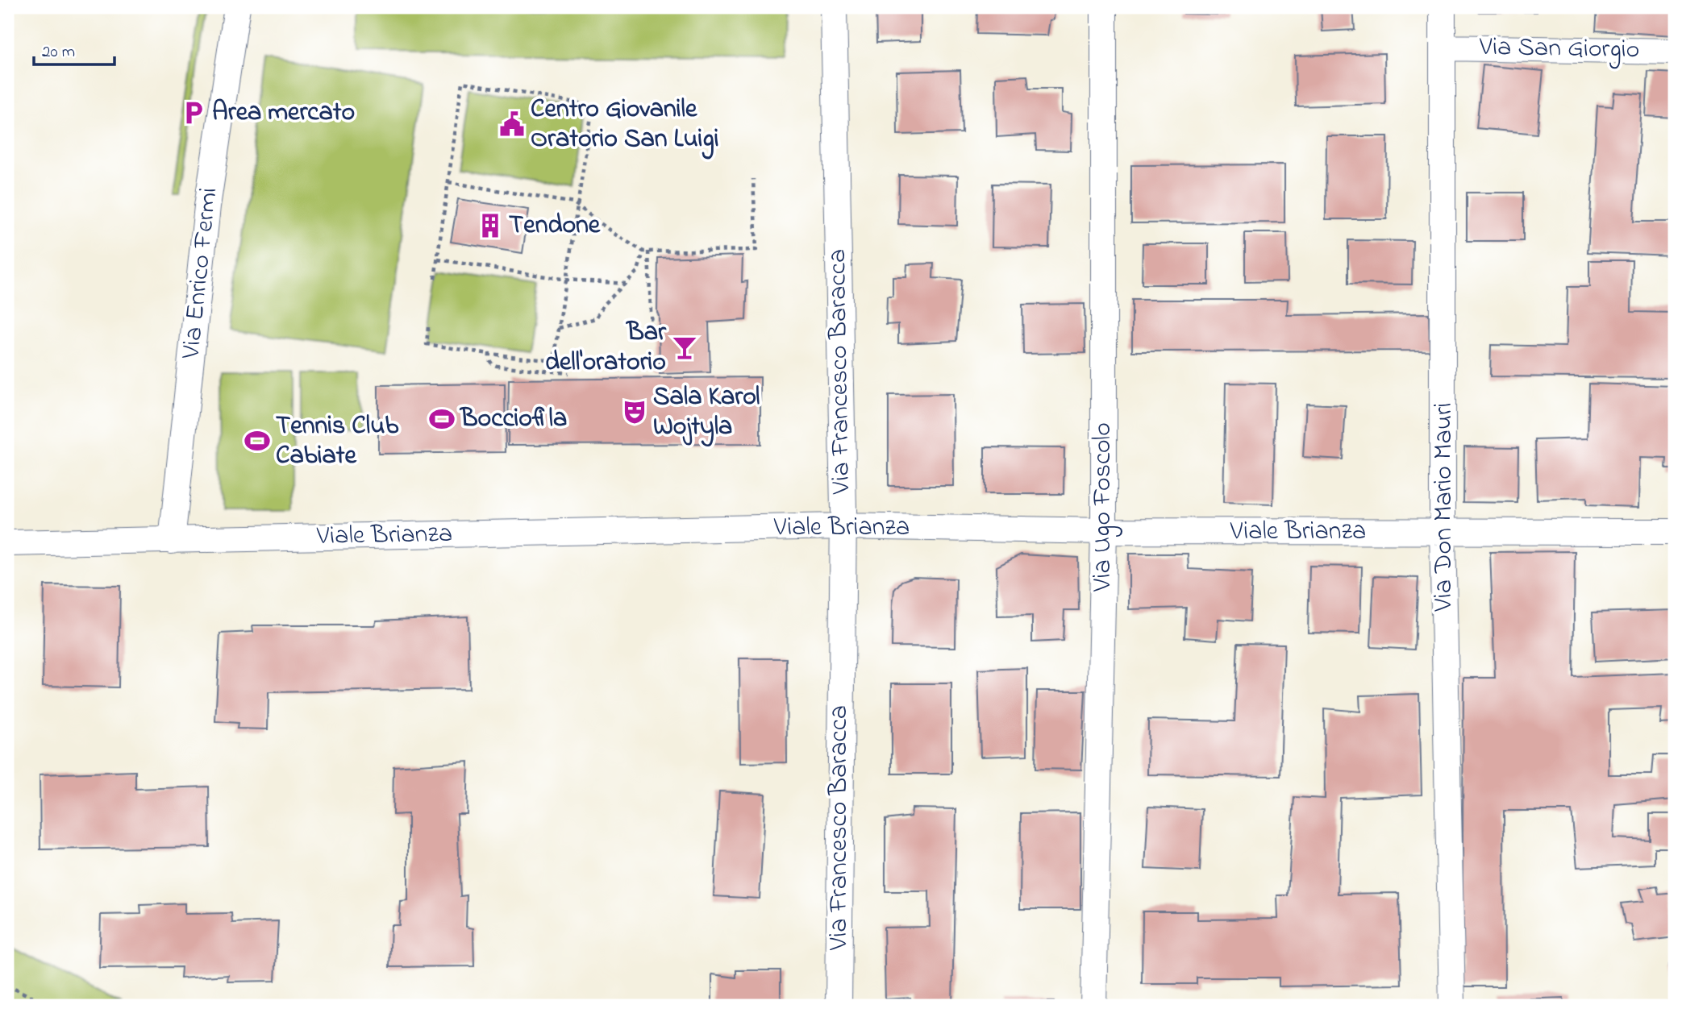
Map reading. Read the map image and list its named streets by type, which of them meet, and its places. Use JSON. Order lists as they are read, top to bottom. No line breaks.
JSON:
{"streets":{"street":["Via San Giorgio","Via Enrico Fermi","Via Francesco Baracca","Via Ugo Foscolo","Via Don Mario Mauri","Viale Brianza"]},"crossings":[["Via San Giorgio","Via Don Mario Mauri"],["Via Enrico Fermi","Viale Brianza"],["Via Francesco Baracca","Viale Brianza"],["Via Ugo Foscolo","Viale Brianza"],["Via Don Mario Mauri","Viale Brianza"]],"places":{"parking":["Area mercato"],"public building":["Centro Giovanile Oratorio San Luigi"],"building":["Tendone"],"bar":["Bar dell'oratorio"],"theatre":["Sala Karol Wojtyla"],"sports":["Bocciofila","Tennis Club Cabiate"]},"scale_bar":"20 m"}
